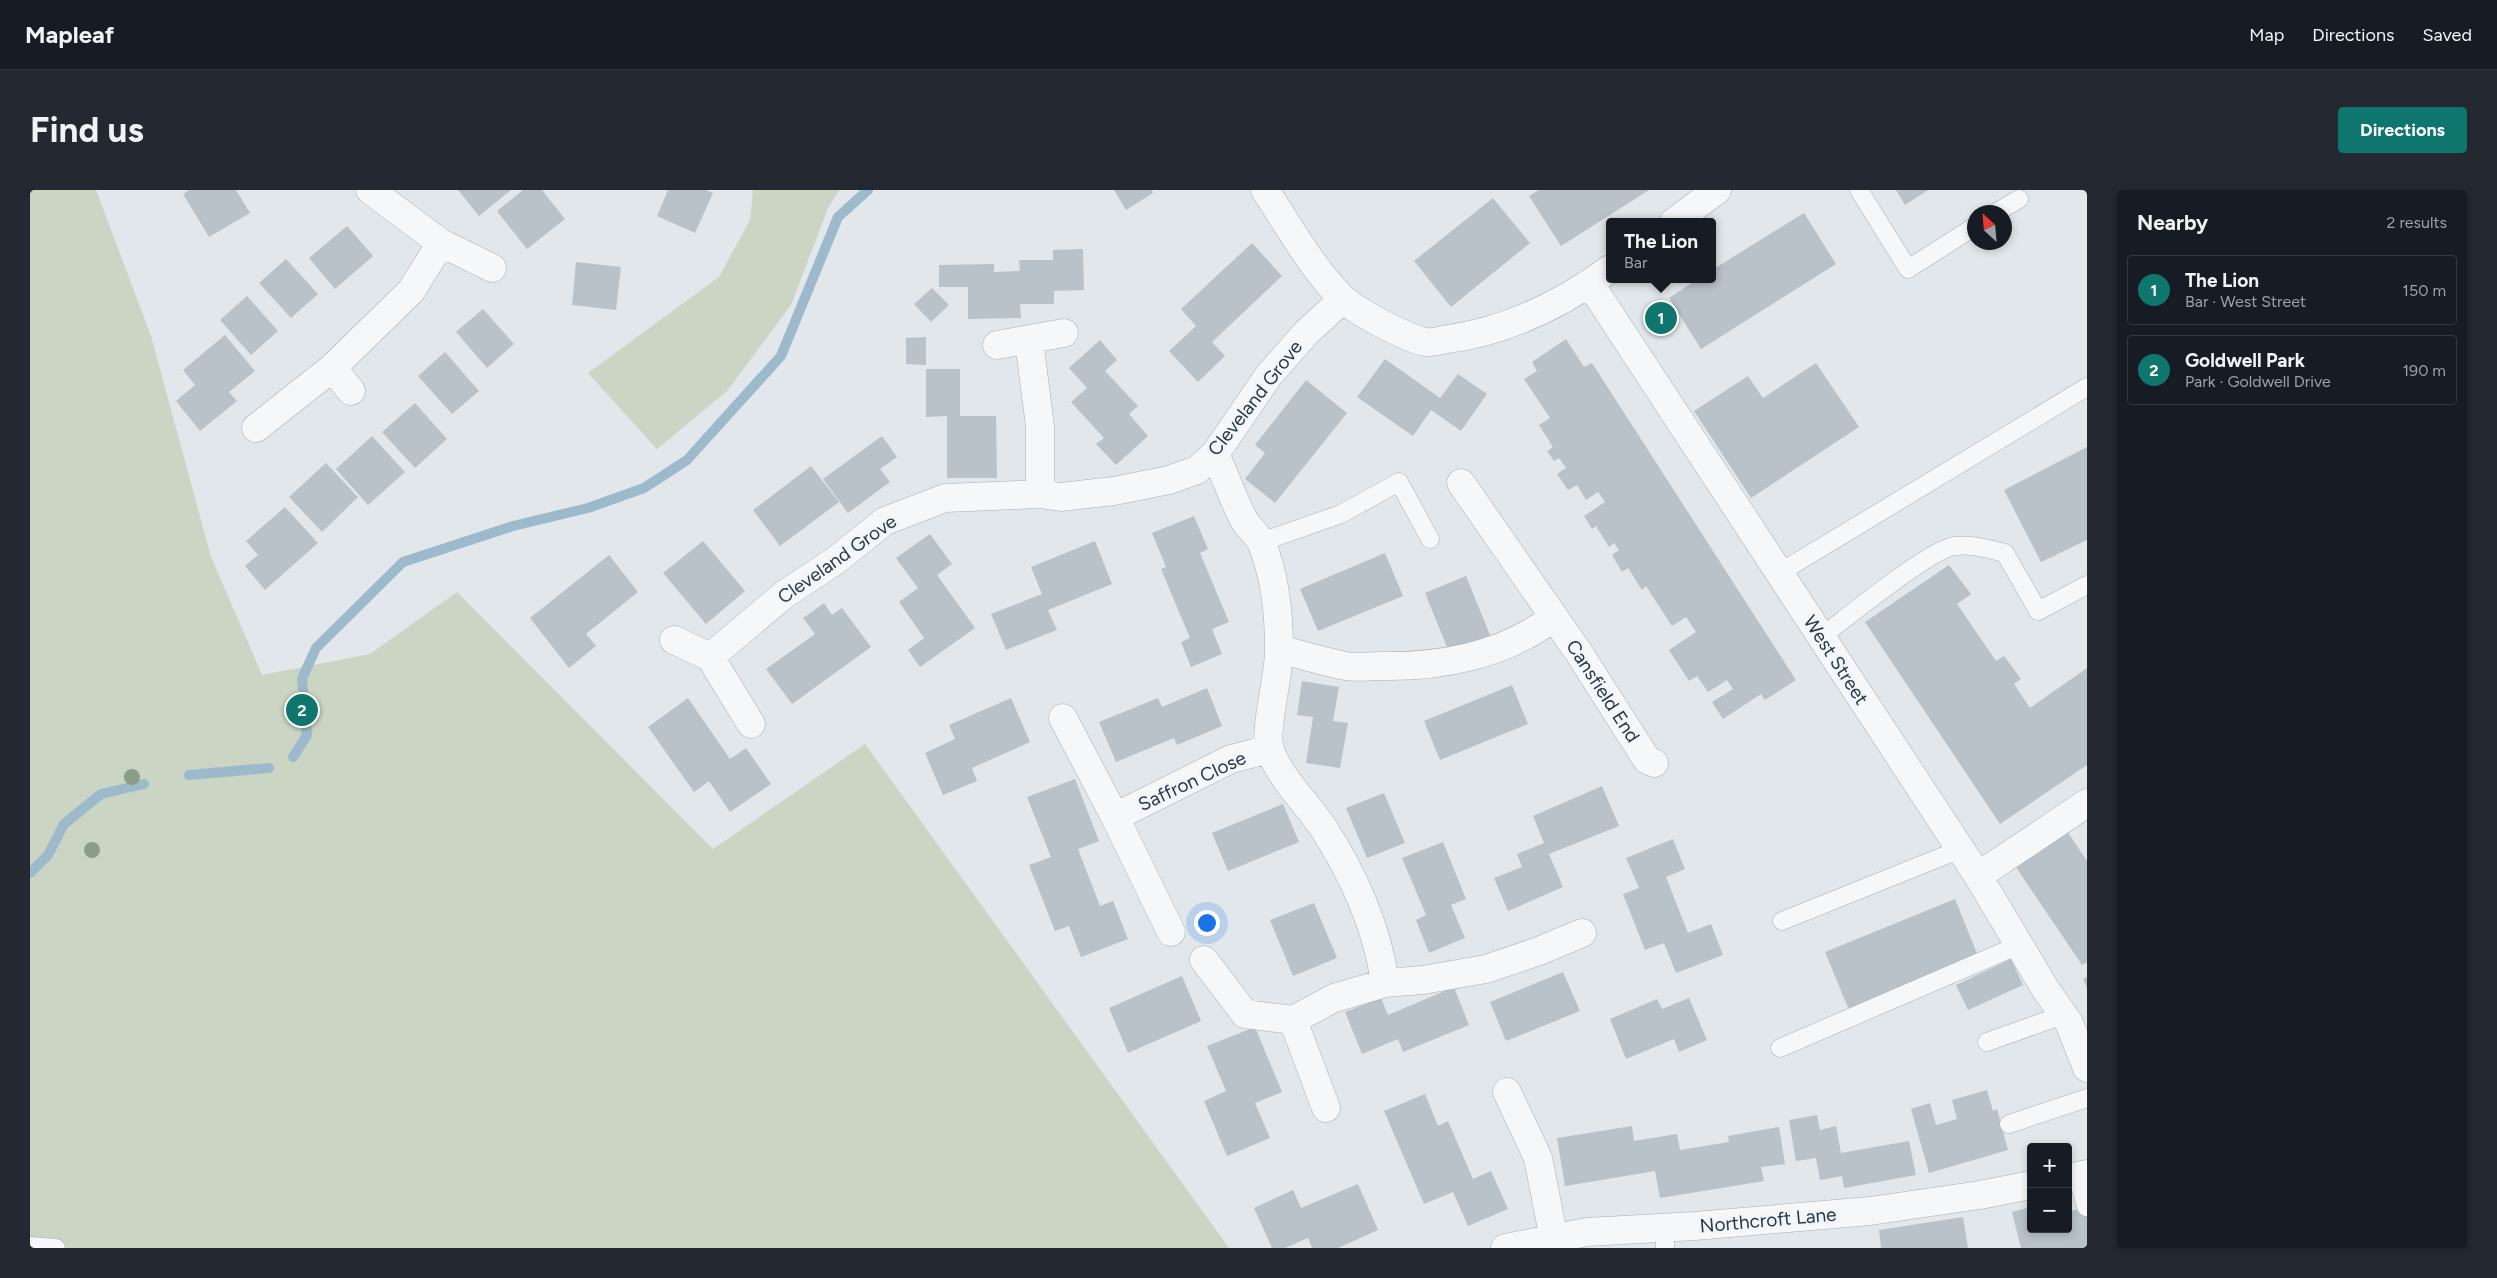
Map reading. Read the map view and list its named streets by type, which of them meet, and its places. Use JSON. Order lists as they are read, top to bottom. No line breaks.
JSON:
{"streets":{"street":["Cleveland Grove","West Street","Cansfield End","Saffron Close","Northcroft Lane"]},"north":"top left","page":{"header":"Mapleaf","nav":["Map","Directions","Saved"],"buttons":"Directions","title":"Find us","heading":["Nearby","2 results"],"popup":["The Lion","Bar"],"list":[{"mark":"1","name":"The Lion","note":"Bar · West Street","value":"150 m"},{"mark":"2","name":"Goldwell Park","note":"Park · Goldwell Drive","value":"190 m"}],"pins":["1","2"],"map_buttons":["+","−"]}}
